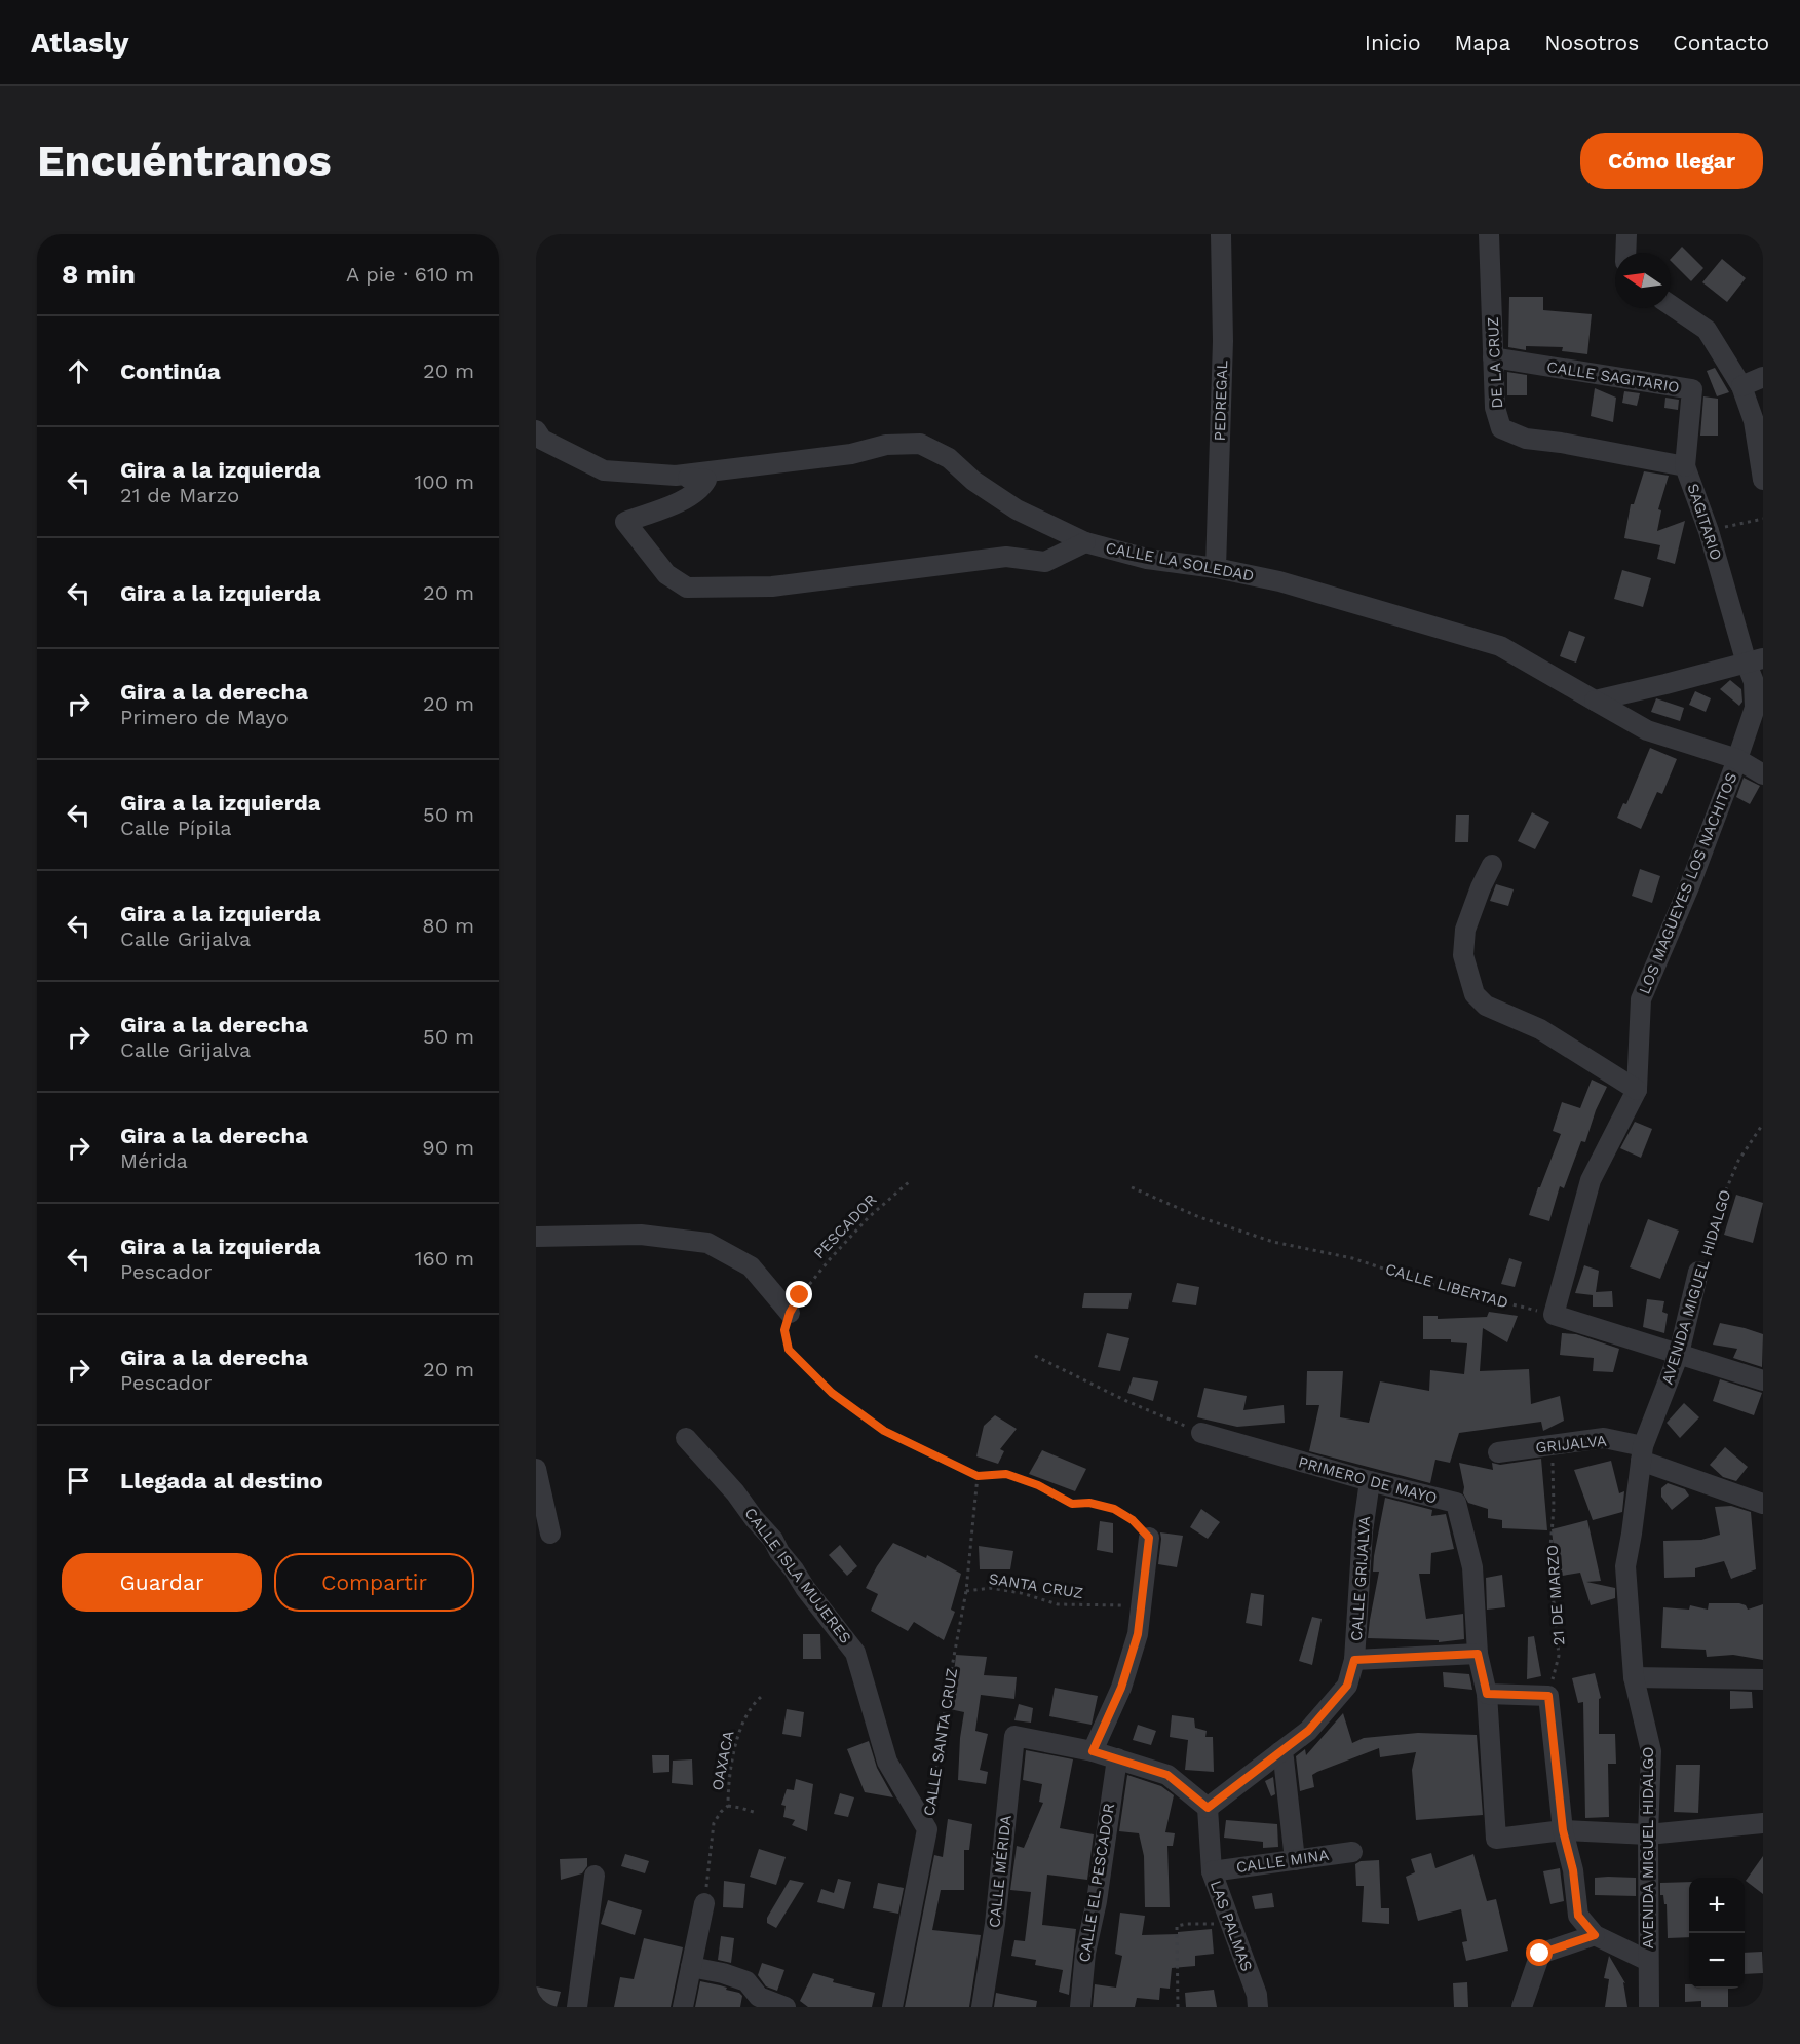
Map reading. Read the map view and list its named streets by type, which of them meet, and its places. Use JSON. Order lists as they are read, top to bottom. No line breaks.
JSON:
{"streets":{"street":["DE LA CRUZ","CALLE SAGITARIO","PEDREGAL","SAGITARIO","CALLE LA SOLEDAD","LOS MAGUEYES LOS NACHITOS","AVENIDA MIGUEL HIDALGO","GRIJALVA","PRIMERO DE MAYO","CALLE ISLA MUJERES","CALLE GRIJALVA","CALLE SANTA CRUZ","CALLE MINA","CALLE MÉRIDA","CALLE EL PESCADOR","LAS PALMAS"],"path":["PESCADOR","CALLE LIBERTAD","SANTA CRUZ","21 DE MARZO","OAXACA"]},"crossings":[["DE LA CRUZ","CALLE SAGITARIO"],["DE LA CRUZ","SAGITARIO"],["CALLE SAGITARIO","SAGITARIO"],["PEDREGAL","CALLE LA SOLEDAD"],["SAGITARIO","LOS MAGUEYES LOS NACHITOS"],["CALLE LA SOLEDAD","LOS MAGUEYES LOS NACHITOS"],["LOS MAGUEYES LOS NACHITOS","CALLE LIBERTAD"],["PESCADOR","CALLE SANTA CRUZ"],["AVENIDA MIGUEL HIDALGO","GRIJALVA"],["GRIJALVA","21 DE MARZO"],["PRIMERO DE MAYO","CALLE GRIJALVA"],["CALLE ISLA MUJERES","CALLE SANTA CRUZ"],["CALLE GRIJALVA","LAS PALMAS"],["SANTA CRUZ","CALLE SANTA CRUZ"],["CALLE MINA","LAS PALMAS"]],"north":"left","page":{"header":"Atlasly","nav":["Inicio","Mapa","Nosotros","Contacto"],"buttons":["Cómo llegar",["Guardar","Compartir"]],"title":"Encuéntranos","heading":["8 min","A pie · 610 m"],"list":[["Continúa","20 m"],["Gira a la izquierda","21 de Marzo","100 m"],["Gira a la izquierda","20 m"],["Gira a la derecha","Primero de Mayo","20 m"],["Gira a la izquierda","Calle Pípila","50 m"],["Gira a la izquierda","Calle Grijalva","80 m"],["Gira a la derecha","Calle Grijalva","50 m"],["Gira a la derecha","Mérida","90 m"],["Gira a la izquierda","Pescador","160 m"],["Gira a la derecha","Pescador","20 m"],"Llegada al destino"],"map_buttons":["+","−"]}}
